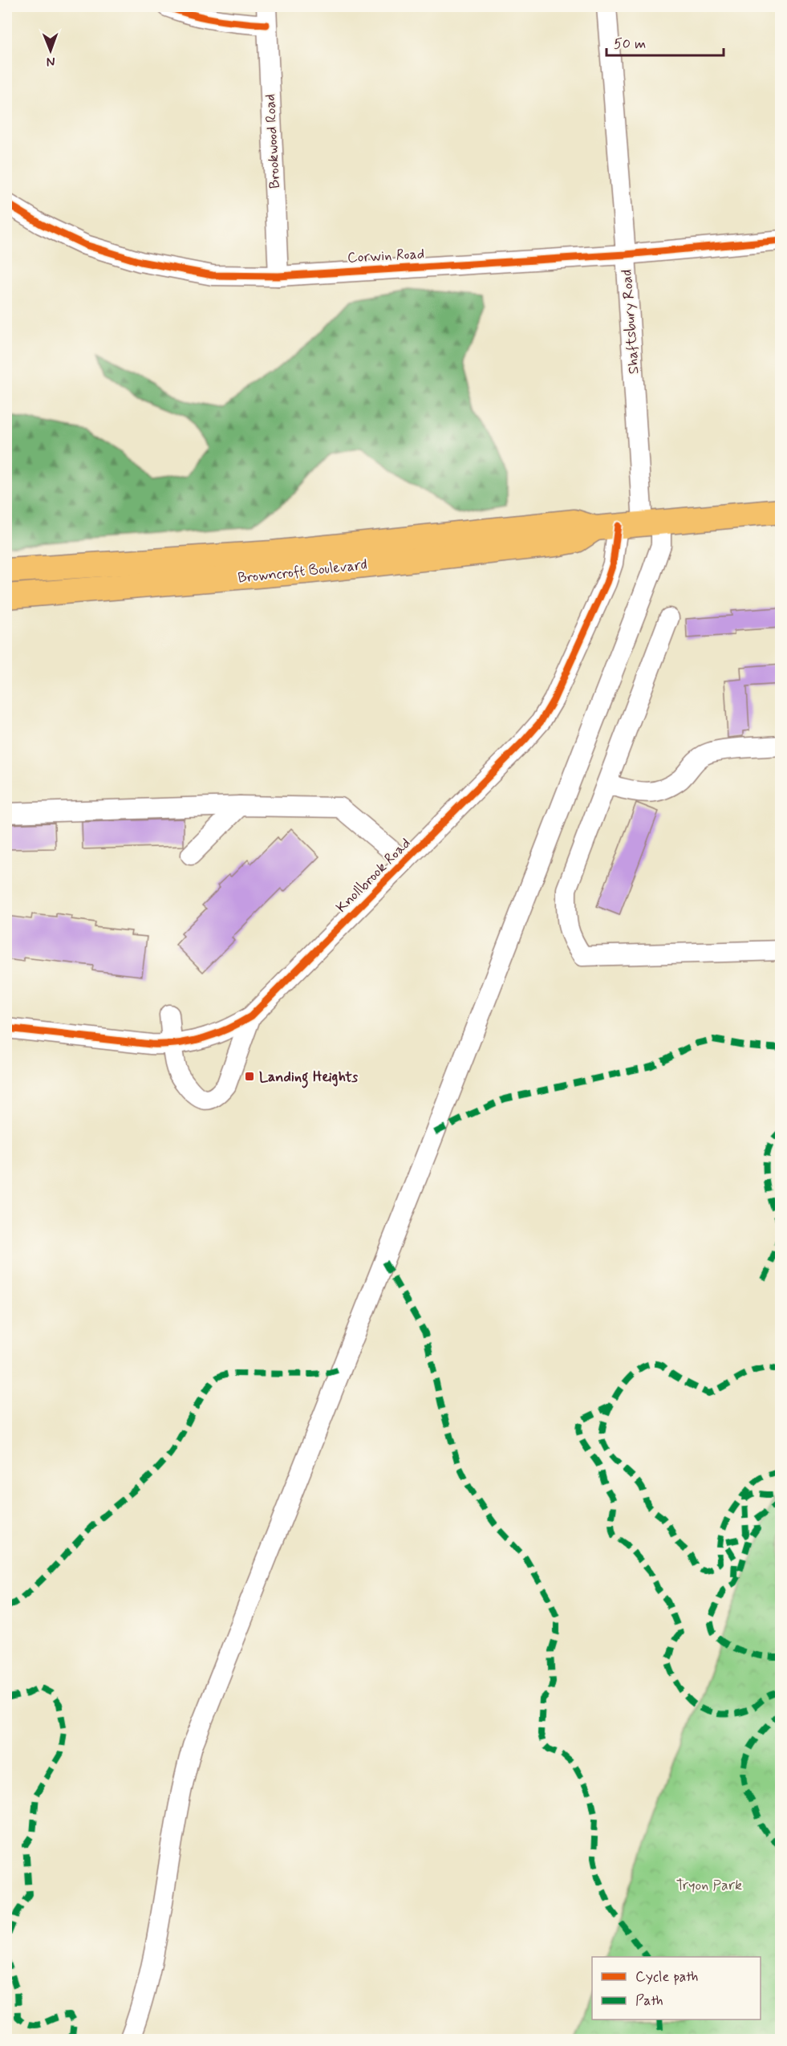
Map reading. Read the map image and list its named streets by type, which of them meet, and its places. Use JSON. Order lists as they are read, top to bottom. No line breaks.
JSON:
{"streets":{"main road":["Browncroft Boulevard"],"street":["Brookwood Road","Corwin Road","Shaftsbury Road","Knollbrook Road"]},"crossings":[["Brookwood Road","Corwin Road"],["Corwin Road","Shaftsbury Road"],["Shaftsbury Road","Browncroft Boulevard"],["Browncroft Boulevard","Knollbrook Road"]],"parks":["Tryon Park"],"places":{"transit":["Landing Heights"]},"legend":["Cycle path","Path"],"scale_bar":"50 m","north":"bottom"}
